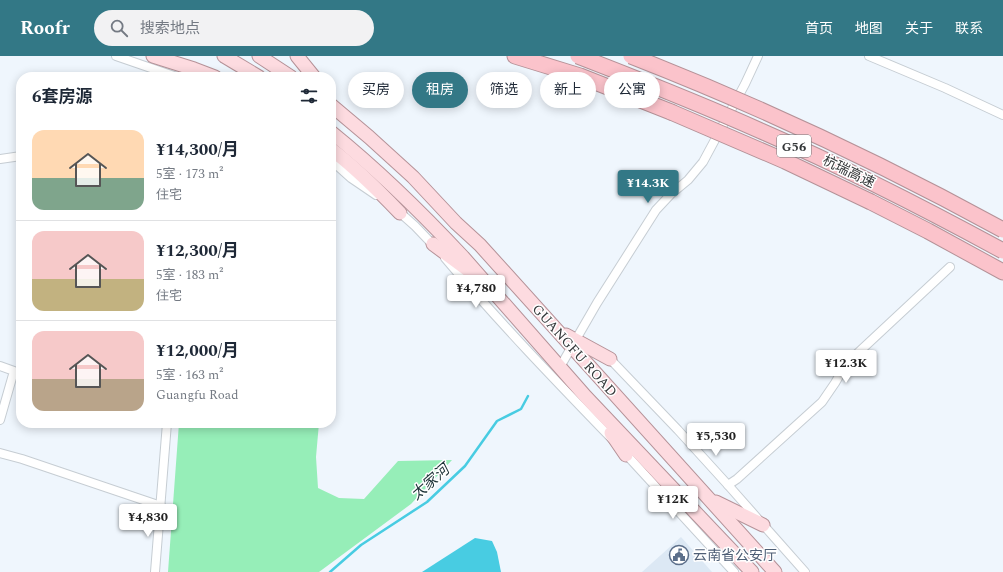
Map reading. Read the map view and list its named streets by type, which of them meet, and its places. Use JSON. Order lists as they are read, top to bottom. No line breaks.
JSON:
{"streets":{"highway":["G56","杭瑞高速"],"main road":["GUANGFU ROAD"]},"water":["太家河"],"places":{"public building":["云南省公安厅"]},"page":{"header":"Roofr","search":"搜索地点","nav":["首页","地图","关于","联系"],"chip":["买房","租房","筛选","新上","公寓"],"heading":"6套房源","list":[{"name":"¥14,300/月","note":"5室 · 173 m² · 住宅"},{"name":"¥12,300/月","note":"5室 · 183 m² · 住宅"},{"name":"¥12,000/月","note":"5室 · 163 m² · Guangfu Road"}],"price":["¥14.3K","¥4,780","¥12.3K","¥5,530","¥12K","¥4,830"]}}
